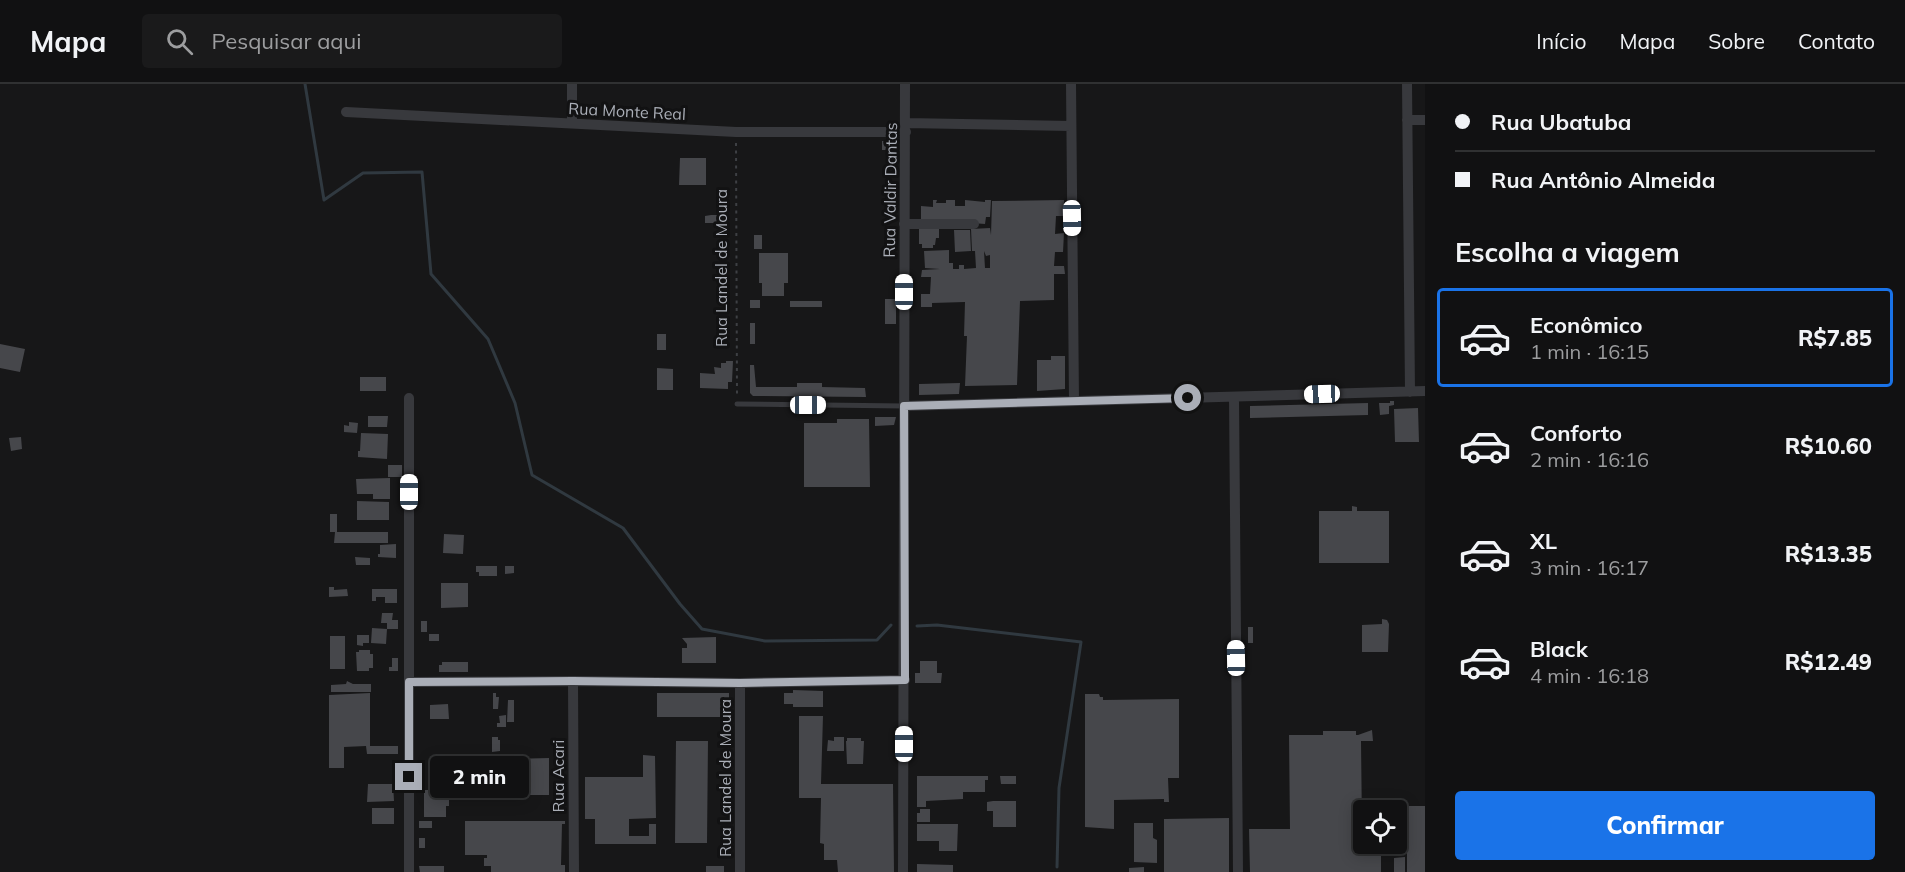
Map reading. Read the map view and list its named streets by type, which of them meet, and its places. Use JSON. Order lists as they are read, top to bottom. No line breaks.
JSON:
{"streets":{"street":["Rua Monte Real","Rua Valdir Dantas","Rua Landel de Moura","Rua Acari"]},"crossings":[["Rua Monte Real","Rua Valdir Dantas"],["Rua Monte Real","Rua Landel de Moura"]],"page":{"header":"Mapa","search":"Pesquisar aqui","nav":["Início","Mapa","Sobre","Contato"],"banner":["Rua Ubatuba","Rua Antônio Almeida"],"heading":"Escolha a viagem","list":[{"name":"Econômico","note":"1 min · 16:15","value":"R$7.85"},{"name":"Conforto","note":"2 min · 16:16","value":"R$10.60"},{"name":"XL","note":"3 min · 16:17","value":"R$13.35"},{"name":"Black","note":"4 min · 16:18","value":"R$12.49"}],"bubble":"2 min","buttons":"Confirmar"}}
